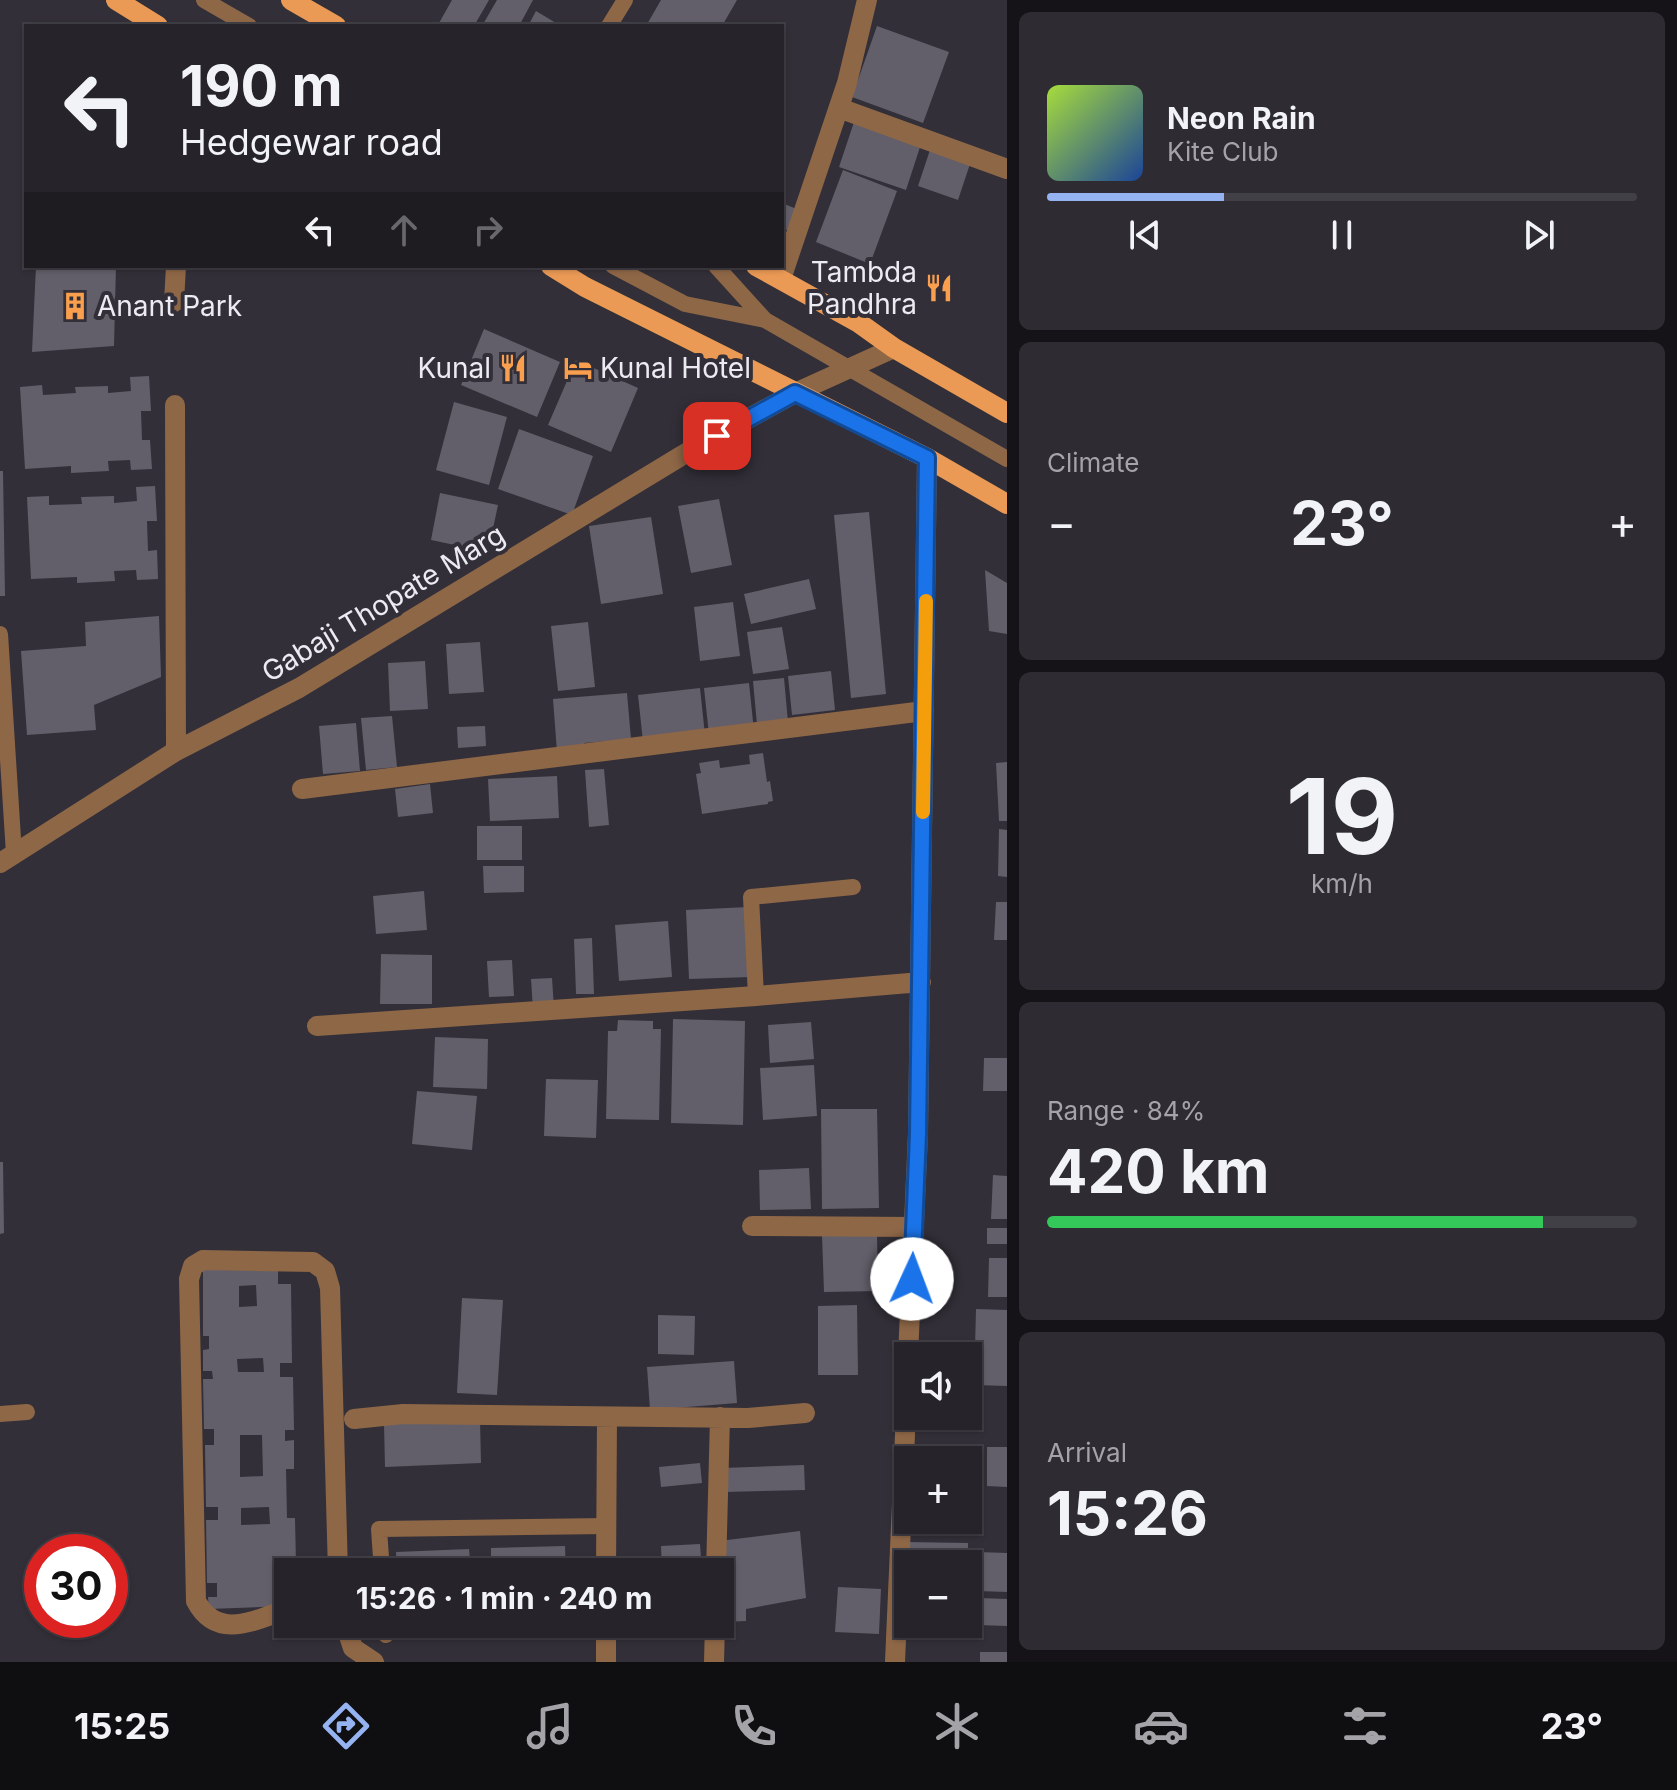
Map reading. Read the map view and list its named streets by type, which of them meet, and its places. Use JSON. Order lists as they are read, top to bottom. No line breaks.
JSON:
{"streets":{"street":["Gabaji Thopate Marg"]},"places":{"restaurant":["Tambda Pandhra","Kunal"],"building":["Anant Park"],"hotel":["Kunal Hotel"]},"page":{"turn":["190 m","Hedgewar road"],"song":["Neon Rain","Kite Club"],"tile":["Climate",["19","km/h"],["Range · 84%","420 km"],["Arrival","15:26"]],"heat":["−","23°","+"],"map_buttons":["+","−"],"limit":"30","trip":"15:26 · 1 min · 240 m","tabs":["15:25","23°"]}}
